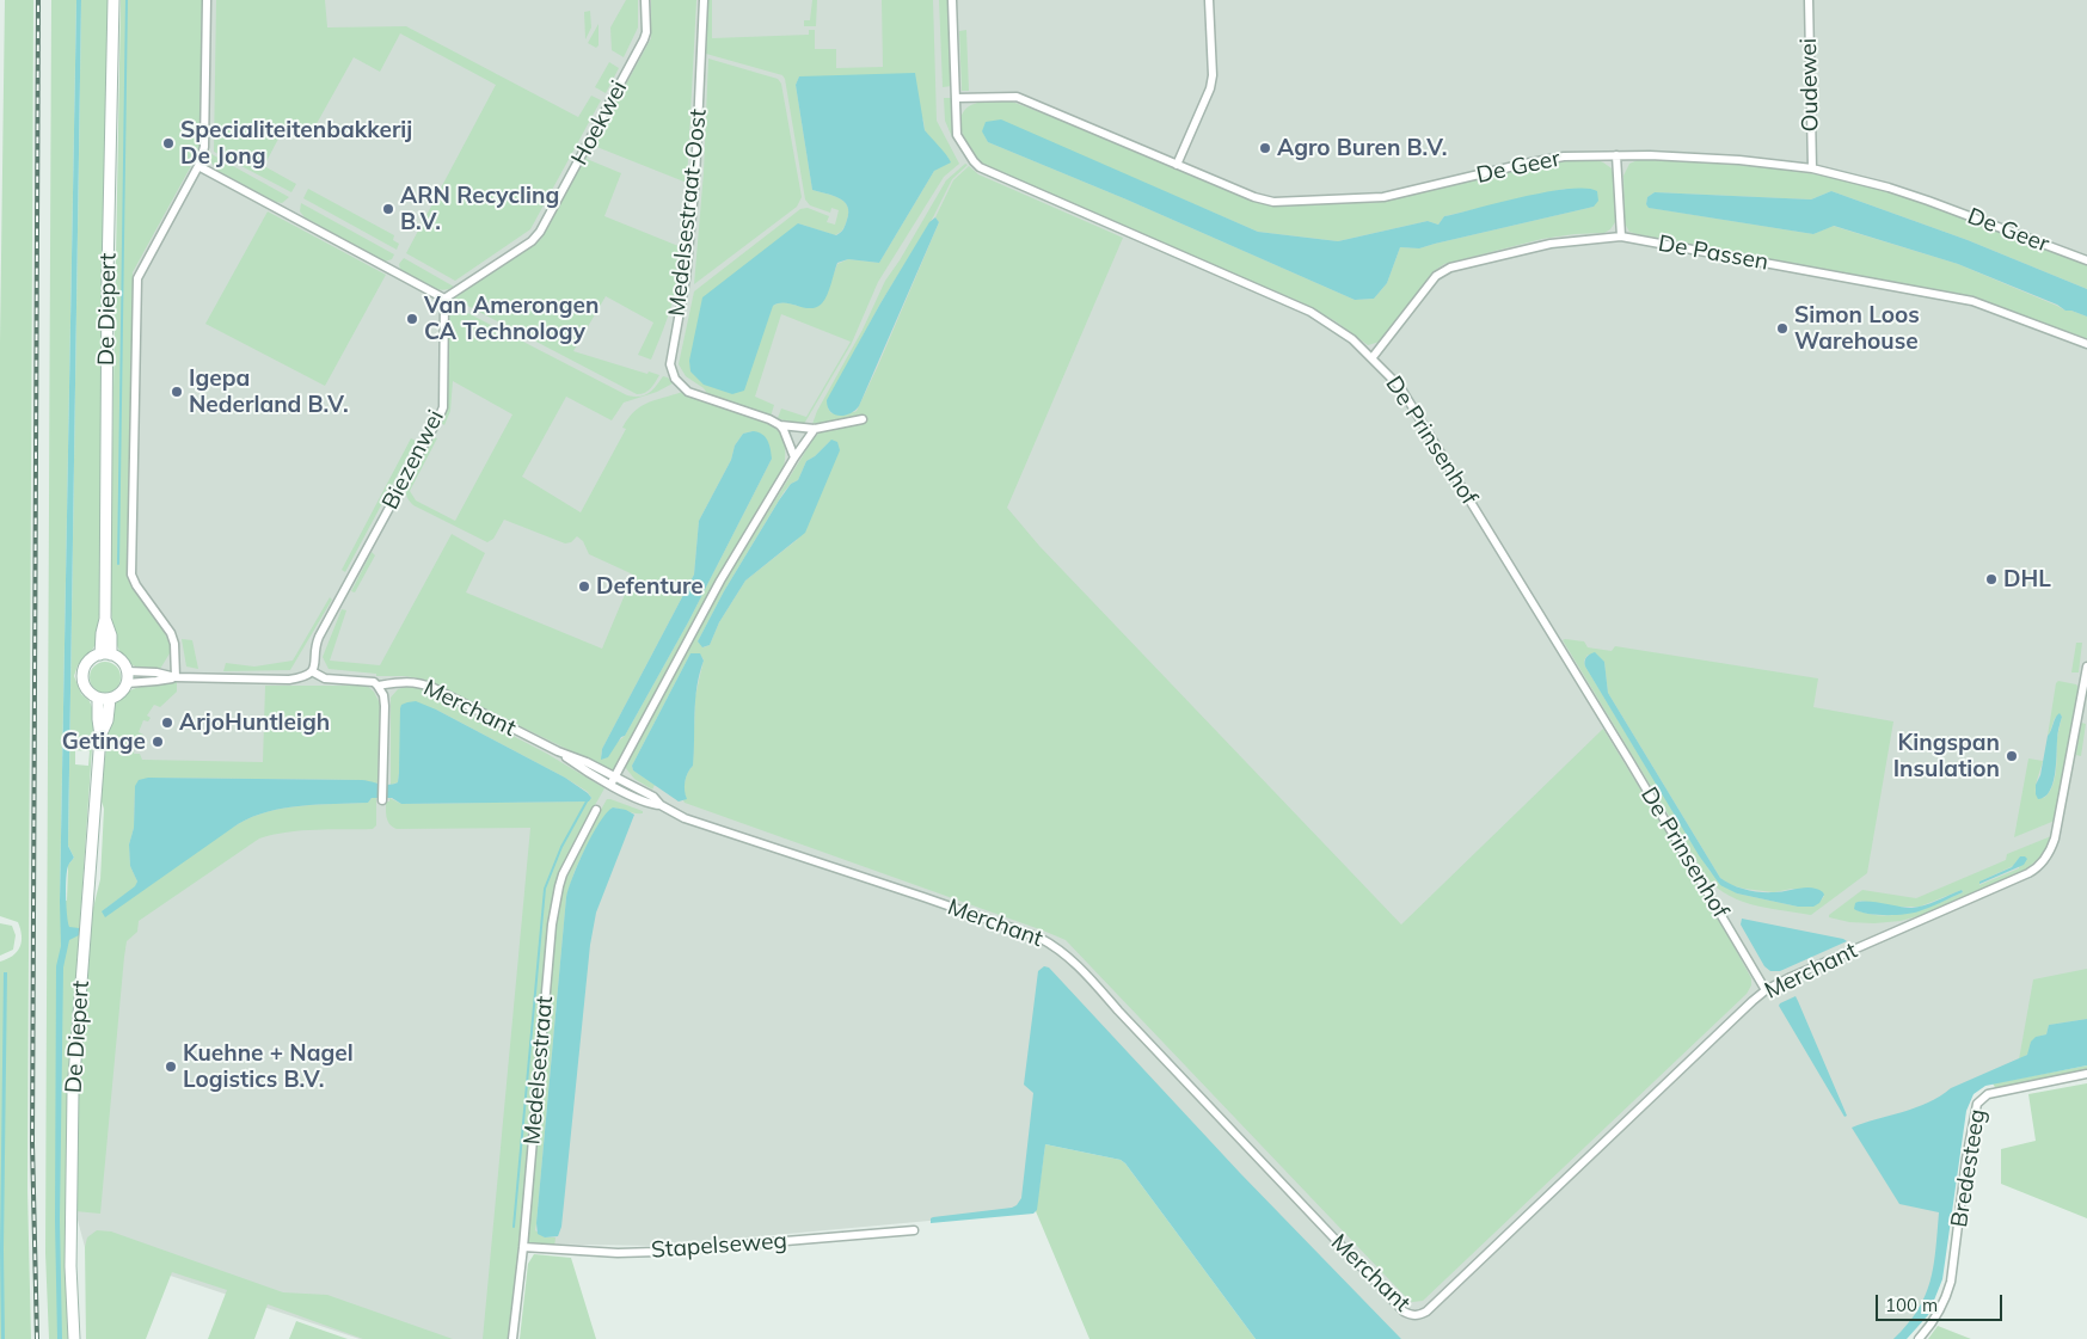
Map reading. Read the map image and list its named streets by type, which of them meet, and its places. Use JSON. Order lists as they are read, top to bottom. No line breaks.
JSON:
{"streets":{"main road":["De Diepert"],"street":["Oudewei","Hoekwei","De Geer","Medelsestraat-Oost","De Passen","De Prinsenhof","Biezenwei","Merchant","Medelsestraat","Bredesteeg","Stapelseweg"]},"crossings":[["Oudewei","De Geer"],["Hoekwei","Biezenwei"],["De Geer","De Prinsenhof"],["De Passen","De Prinsenhof"],["De Prinsenhof","Merchant"],["Biezenwei","Merchant"],["Medelsestraat","Stapelseweg"]],"places":["Specialiteitenbakkerij De Jong","Agro Buren B.V.","ARN Recycling B.V.","Van Amerongen CA Technology","Simon Loos Warehouse","Igepa Nederland B.V.","DHL","Defenture","ArjoHuntleigh","Getinge","Kingspan Insulation","Kuehne + Nagel Logistics B.V."],"scale_bar":"100 m"}
